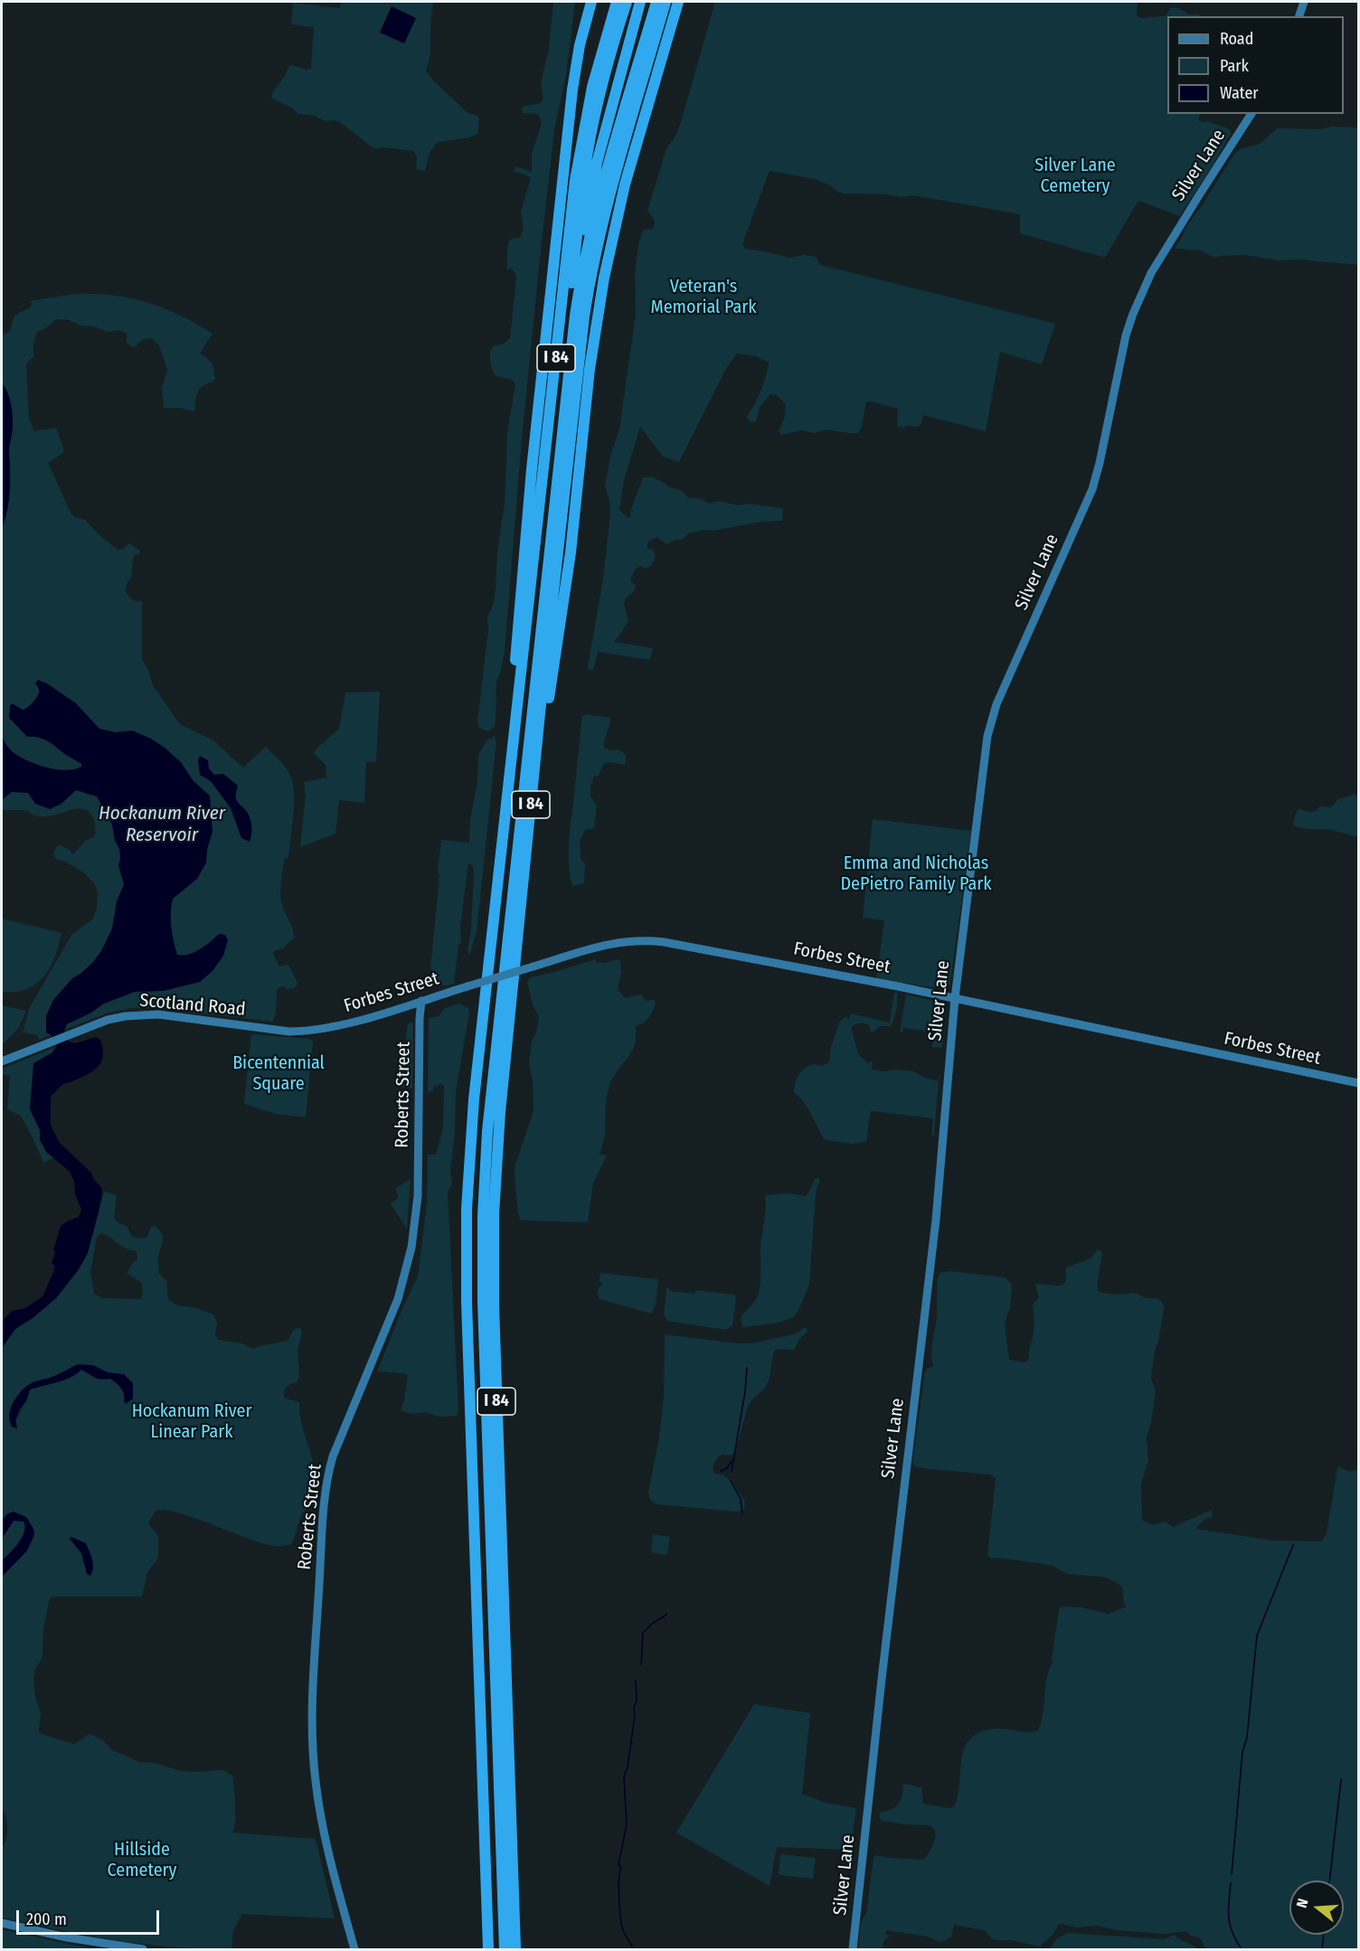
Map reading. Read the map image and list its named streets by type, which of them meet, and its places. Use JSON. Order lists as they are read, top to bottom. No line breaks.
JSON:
{"streets":{"highway":["I 84"],"main road":["Silver Lane","Forbes Street","Scotland Road","Roberts Street"]},"crossings":[["Silver Lane","Forbes Street"],["Forbes Street","Scotland Road"],["Forbes Street","Roberts Street"]],"water":["Hockanum River Reservoir"],"parks":["Silver Lane Cemetery","Veteran's Memorial Park","Emma and Nicholas DePietro Family Park","Bicentennial Square","Hockanum River Linear Park","Hillside Cemetery"],"legend":["Road","Park","Water"],"scale_bar":"200 m","north":"left"}
